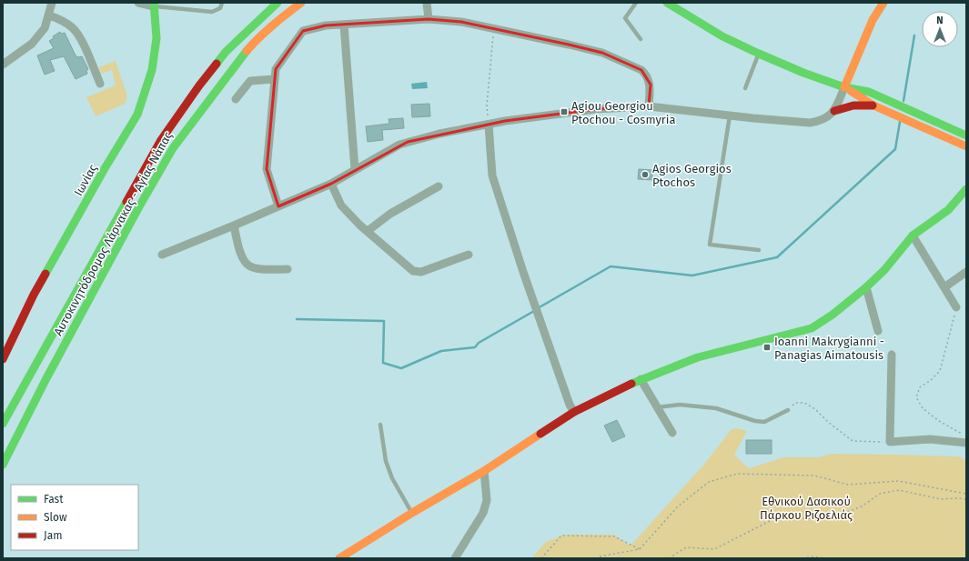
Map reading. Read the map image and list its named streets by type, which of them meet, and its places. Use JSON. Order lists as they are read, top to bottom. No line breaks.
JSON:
{"streets":{"main road":["Ιωνίας","Αυτοκινητόδρομος Λάρνακας - Αγίας Νάπας"]},"parks":["Εθνικού Δασικού Πάρκου Ριζοελιάς"],"places":{"transit":["Agiou Georgiou Ptochou - Cosmyria","Ioanni Makrygianni - Panagias Aimatousis"],"other":["Agios Georgios Ptochos"]},"legend":["Fast","Slow","Jam"],"north":"top"}
